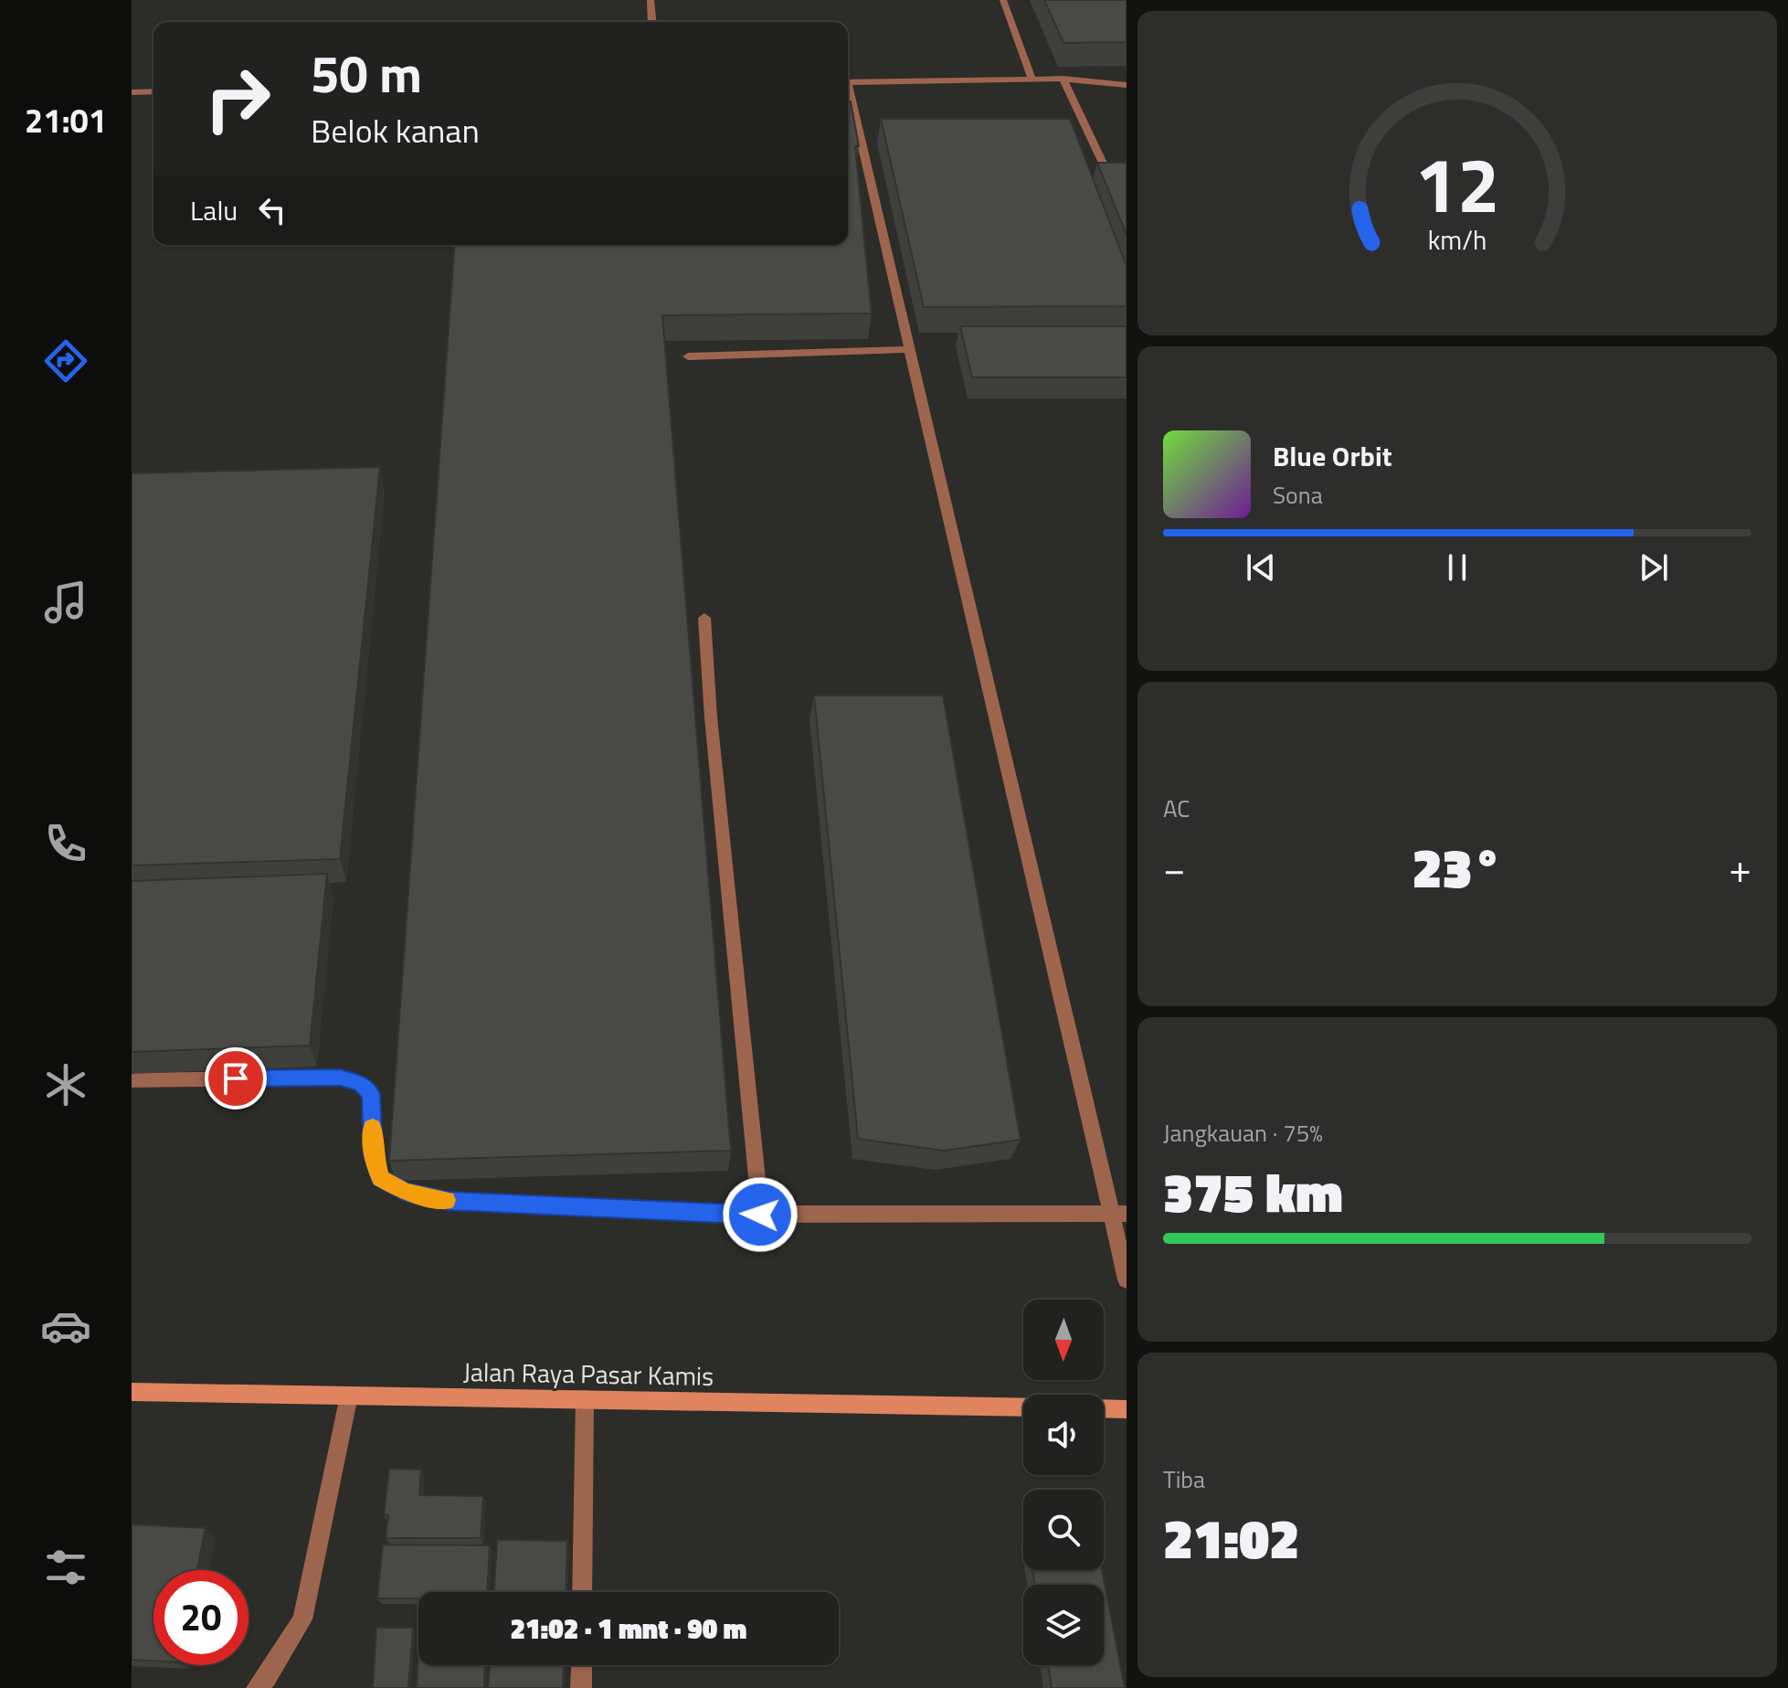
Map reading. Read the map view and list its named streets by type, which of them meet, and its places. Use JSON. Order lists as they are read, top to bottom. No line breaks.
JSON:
{"streets":{"main road":["Jalan Raya Pasar Kamis"]},"north":"bottom","page":{"tabs":"21:01","turn":["50 m","Belok kanan"],"then":"Lalu","song":["Blue Orbit","Sona"],"tile":["AC",["Jangkauan · 75%","375 km"],["Tiba","21:02"]],"heat":["−","23°","+"],"limit":"20","trip":"21:02 · 1 mnt · 90 m","gauge":["12","km/h"]}}
